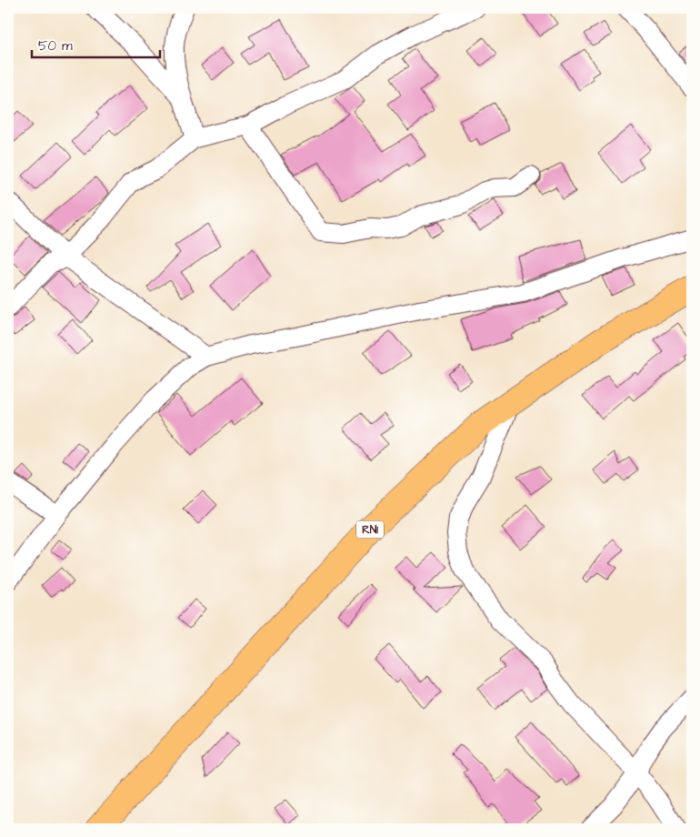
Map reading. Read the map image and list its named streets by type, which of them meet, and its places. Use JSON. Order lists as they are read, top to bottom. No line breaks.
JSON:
{"streets":{"highway":["RN1"]},"scale_bar":"50 m"}
